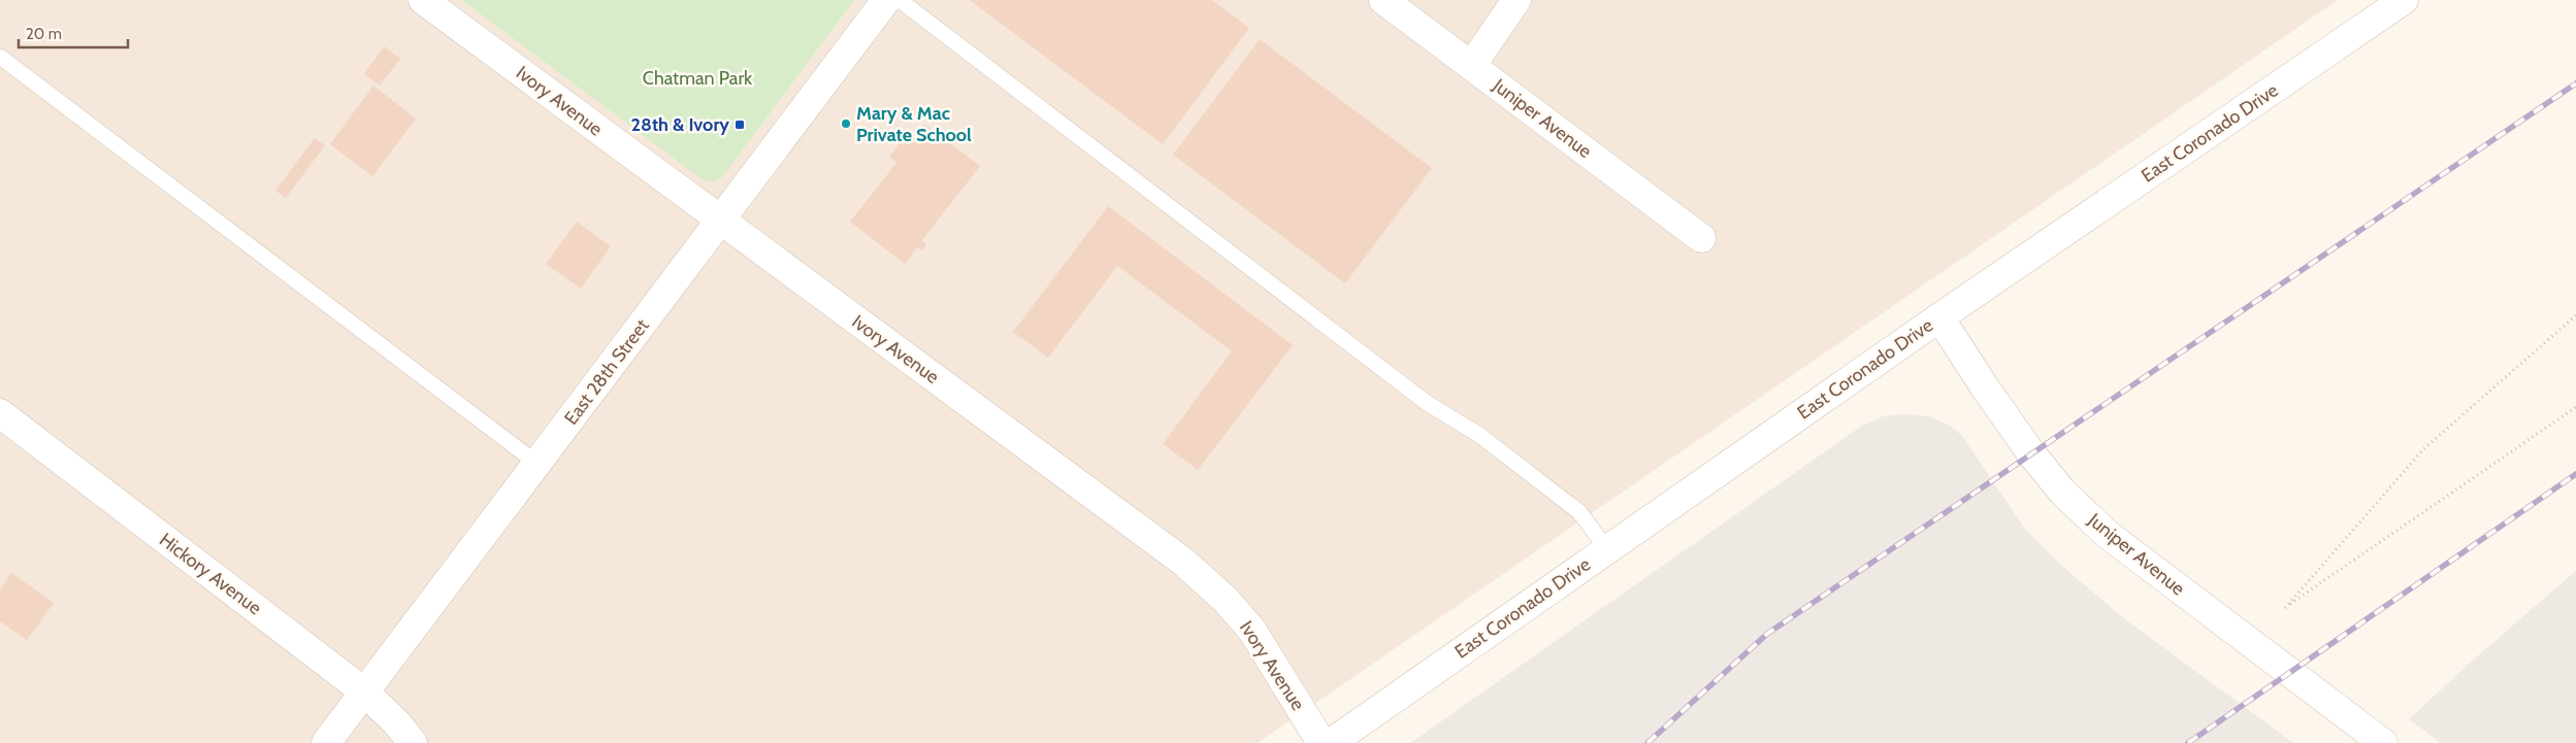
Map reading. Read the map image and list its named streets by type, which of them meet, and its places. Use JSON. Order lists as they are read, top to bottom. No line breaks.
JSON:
{"streets":{"street":["Ivory Avenue","Juniper Avenue","East Coronado Drive","East 28th Street","Hickory Avenue"]},"crossings":[["Ivory Avenue","East 28th Street"],["Juniper Avenue","East Coronado Drive"],["East 28th Street","Hickory Avenue"]],"parks":["Chatman Park"],"places":{"other":["Mary & Mac Private School"],"transit":["28th & Ivory"]},"scale_bar":"20 m"}
